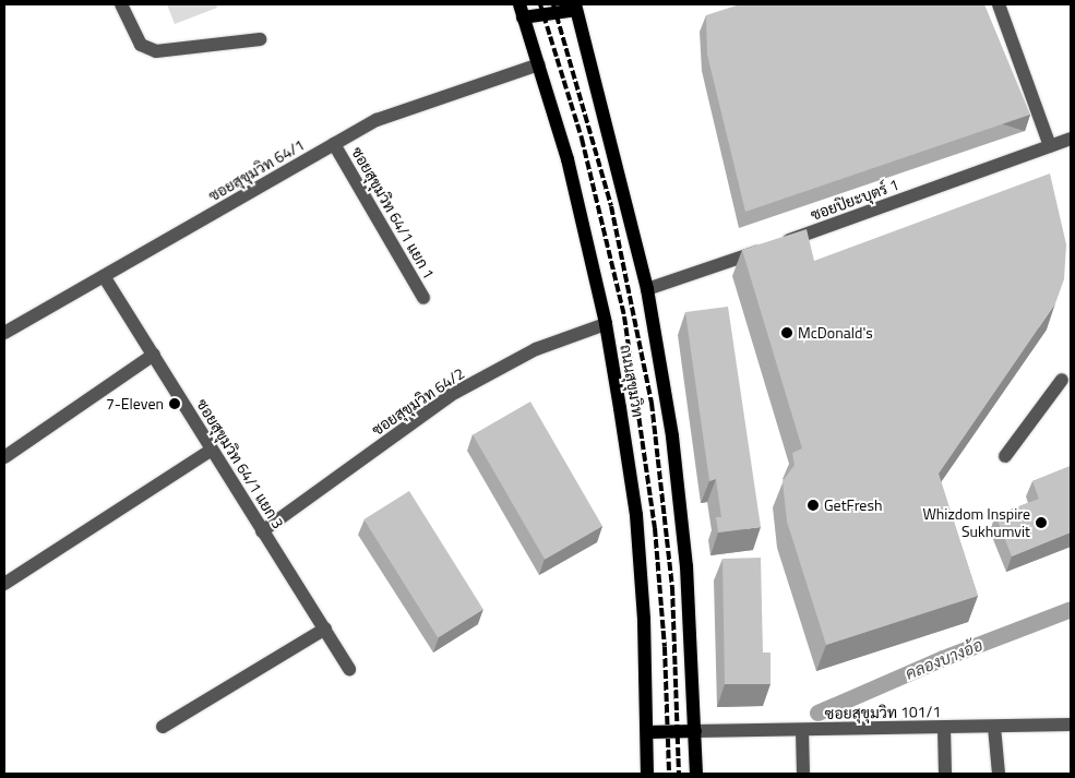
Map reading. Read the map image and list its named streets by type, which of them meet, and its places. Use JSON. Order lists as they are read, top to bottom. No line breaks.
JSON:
{"streets":{"main road":["ถนนสุขุมวิท"],"street":["ซอยสุขุมวิท 64/1","ซอยปิยะบุตร์ 1","ซอยสุขุมวิท 64/1 แยก 1","ซอยสุขุมวิท 64/2","ซอยสุขุมวิท 64/1 แยก 3","ซอยสุขุมวิท 101/1"]},"crossings":[["ซอยสุขุมวิท 64/1","ซอยสุขุมวิท 64/1 แยก 1"],["ซอยสุขุมวิท 64/1","ถนนสุขุมวิท"],["ซอยสุขุมวิท 64/1","ซอยสุขุมวิท 64/1 แยก 3"],["ซอยปิยะบุตร์ 1","ถนนสุขุมวิท"],["ถนนสุขุมวิท","ซอยสุขุมวิท 64/2"],["ถนนสุขุมวิท","ซอยสุขุมวิท 101/1"],["ซอยสุขุมวิท 64/2","ซอยสุขุมวิท 64/1 แยก 3"]],"water":["คลองบางอ้อ"],"places":["McDonald's","7-Eleven","GetFresh","Whizdom Inspire Sukhumvit"]}
